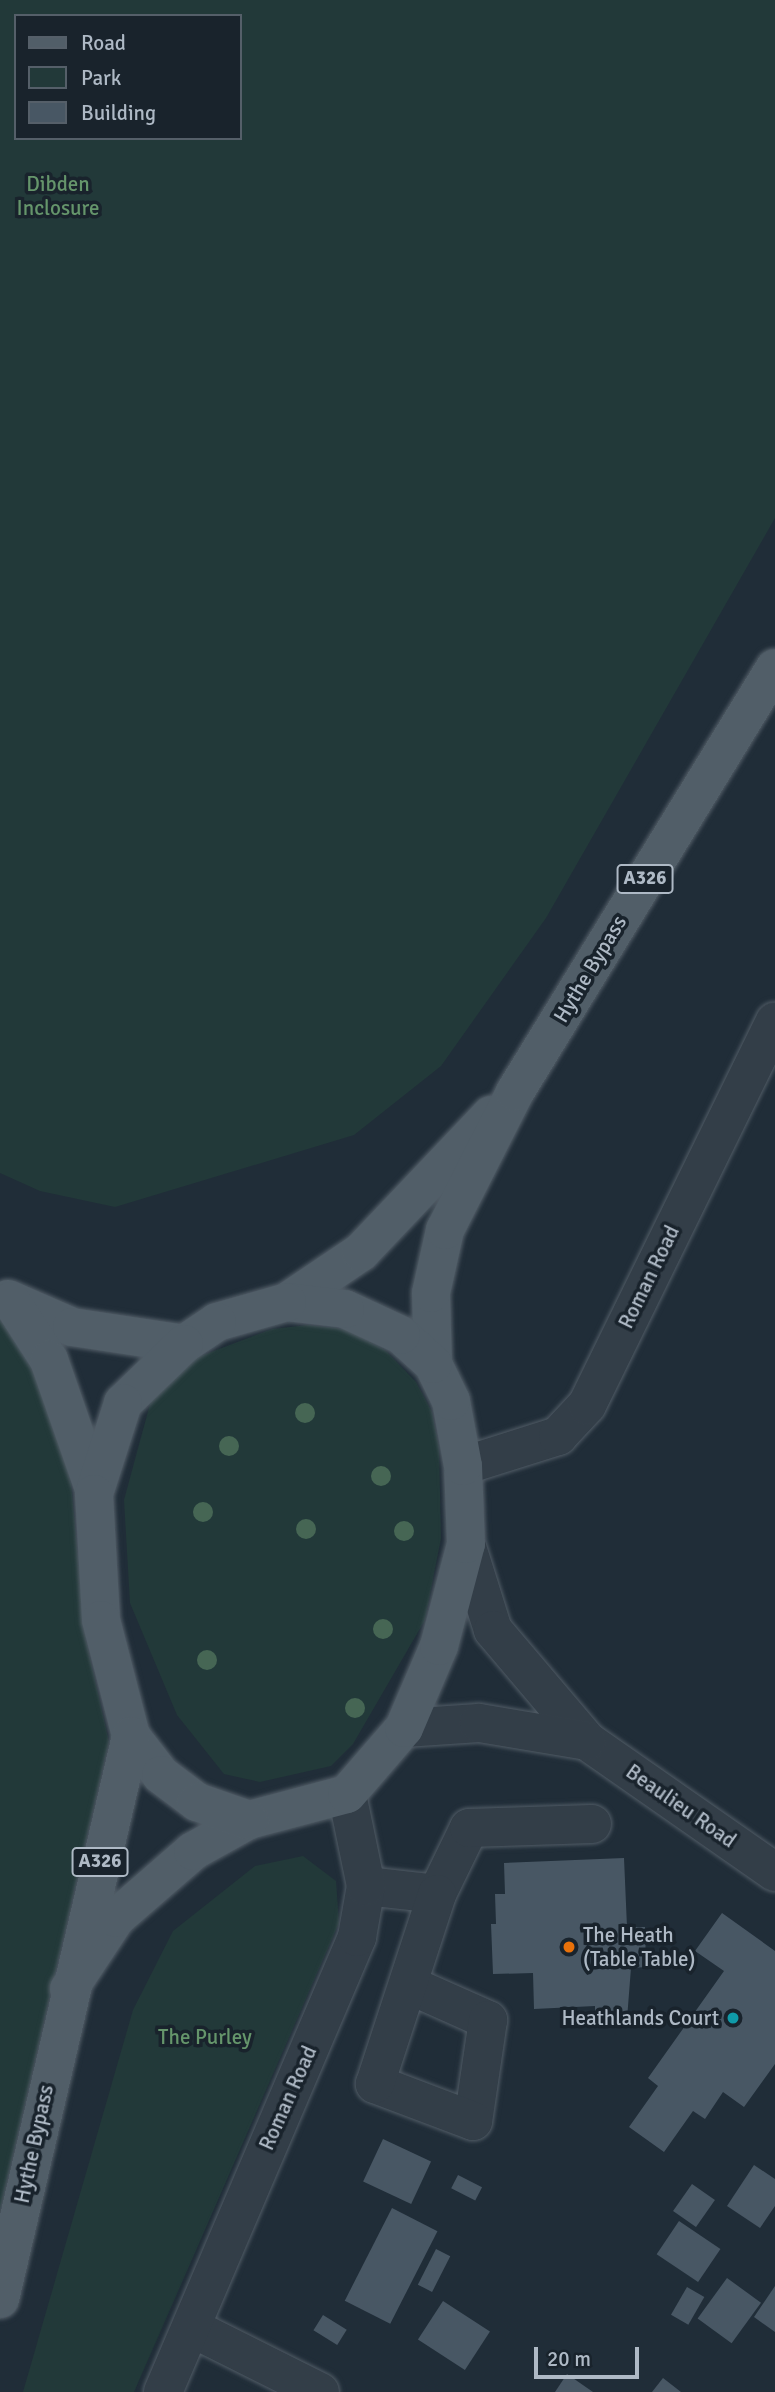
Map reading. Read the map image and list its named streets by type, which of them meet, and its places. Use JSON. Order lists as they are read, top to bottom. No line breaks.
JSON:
{"streets":{"main road":["A326","Hythe Bypass"],"street":["Roman Road","Beaulieu Road"]},"crossings":[["Hythe Bypass","Roman Road"]],"parks":["Dibden Inclosure","The Purley"],"places":["The Heath (Table Table)","Heathlands Court"],"legend":["Road","Park","Building"],"scale_bar":"20 m"}
